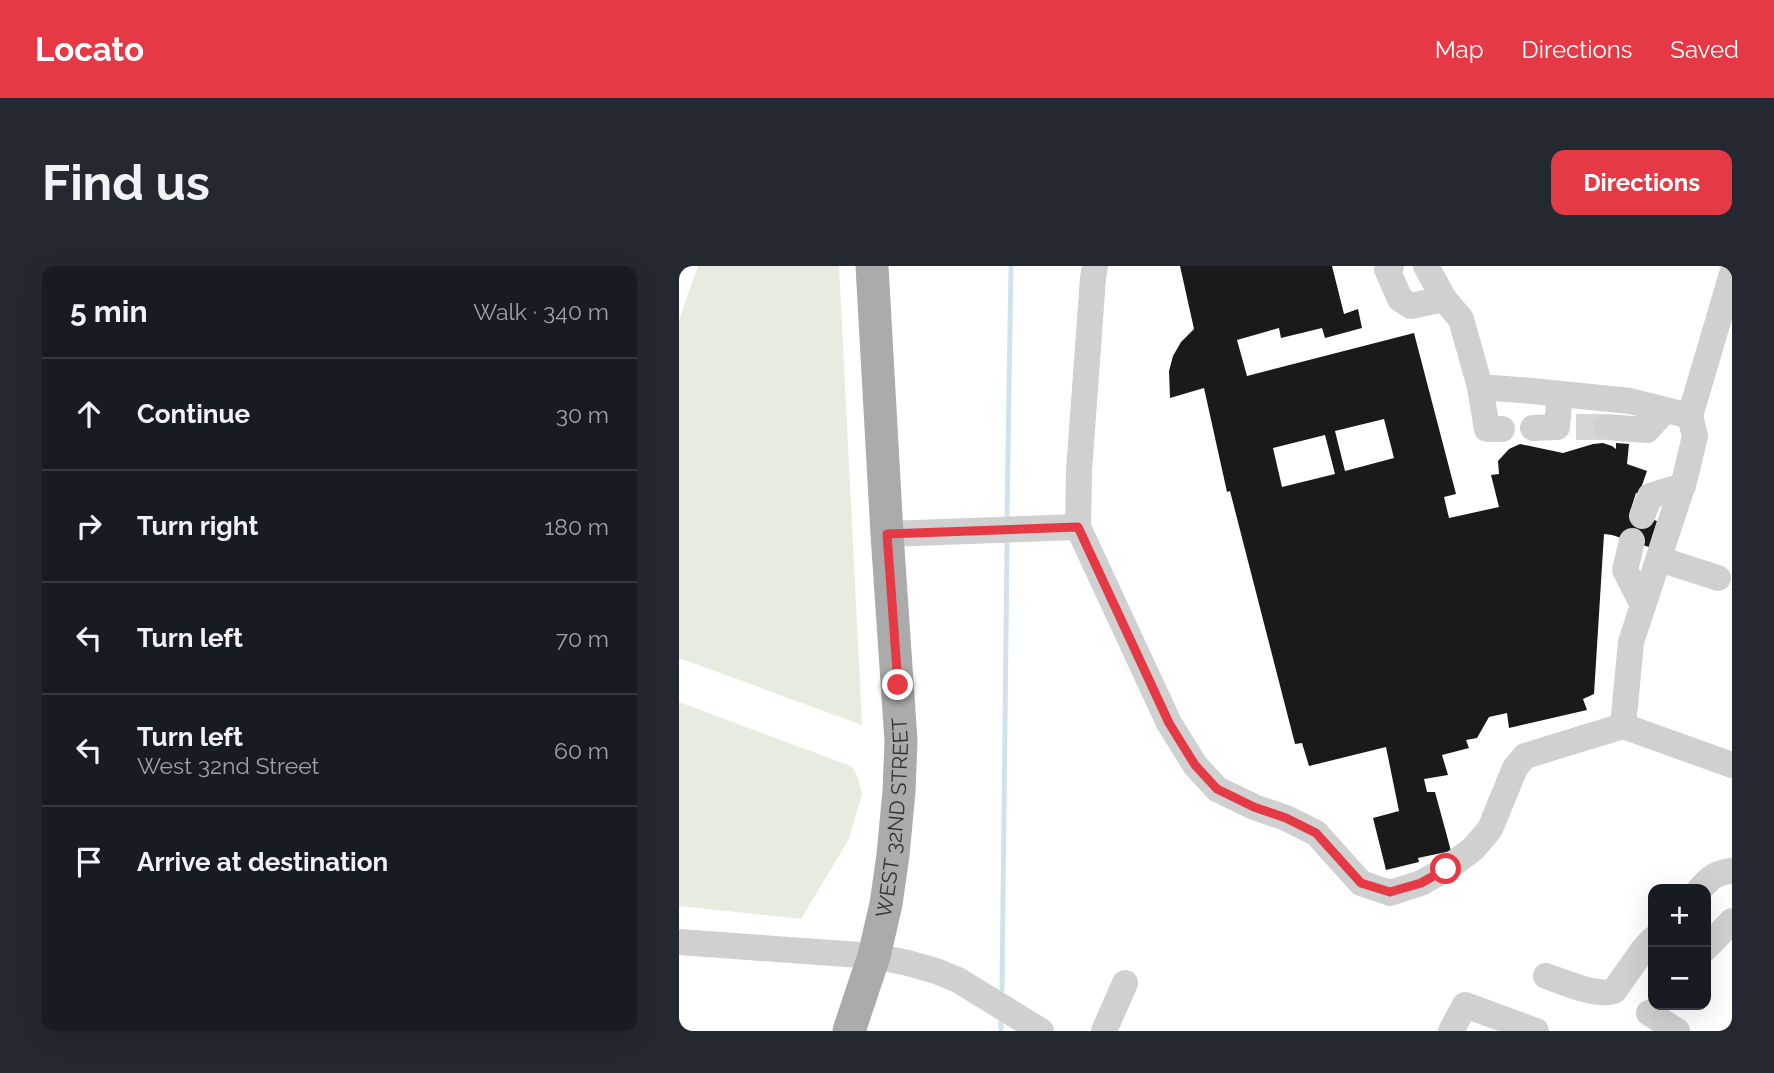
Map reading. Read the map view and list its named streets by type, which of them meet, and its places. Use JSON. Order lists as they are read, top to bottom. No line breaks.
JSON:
{"streets":{"main road":["WEST 32ND STREET"]},"page":{"header":"Locato","nav":["Map","Directions","Saved"],"buttons":"Directions","title":"Find us","heading":["5 min","Walk · 340 m"],"list":[["Continue","30 m"],["Turn right","180 m"],["Turn left","70 m"],["Turn left","West 32nd Street","60 m"],"Arrive at destination"],"map_buttons":["+","−"]}}
